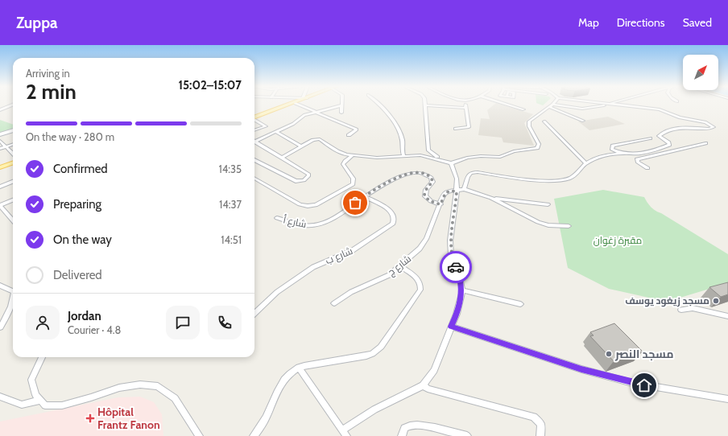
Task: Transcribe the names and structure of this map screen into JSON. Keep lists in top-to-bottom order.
{
  "streets": {
    "street": ["شارع أ", "شارع ب", "شارع ج"]
  },
  "crossings": [
    ["شارع أ", "شارع ب"],
    ["شارع أ", "شارع ج"]
  ],
  "parks": ["مقبرة زغوان"],
  "places": {
    "other": ["مسجد زيغود يوسف", "مسجد النصر"],
    "health": ["Hôpital Frantz Fanon"]
  },
  "north": "top right",
  "page": {
    "header": "Zuppa",
    "nav": ["Map", "Directions", "Saved"],
    "heading": ["2 min", "Arriving in", "15:02–15:07"],
    "panel": ["Jordan", "Courier · 4.8"],
    "bar": "On the way · 280 m",
    "list": [
      ["Confirmed", "14:35"],
      ["Preparing", "14:37"],
      ["On the way", "14:51"],
      "Delivered"
    ]
  }
}
